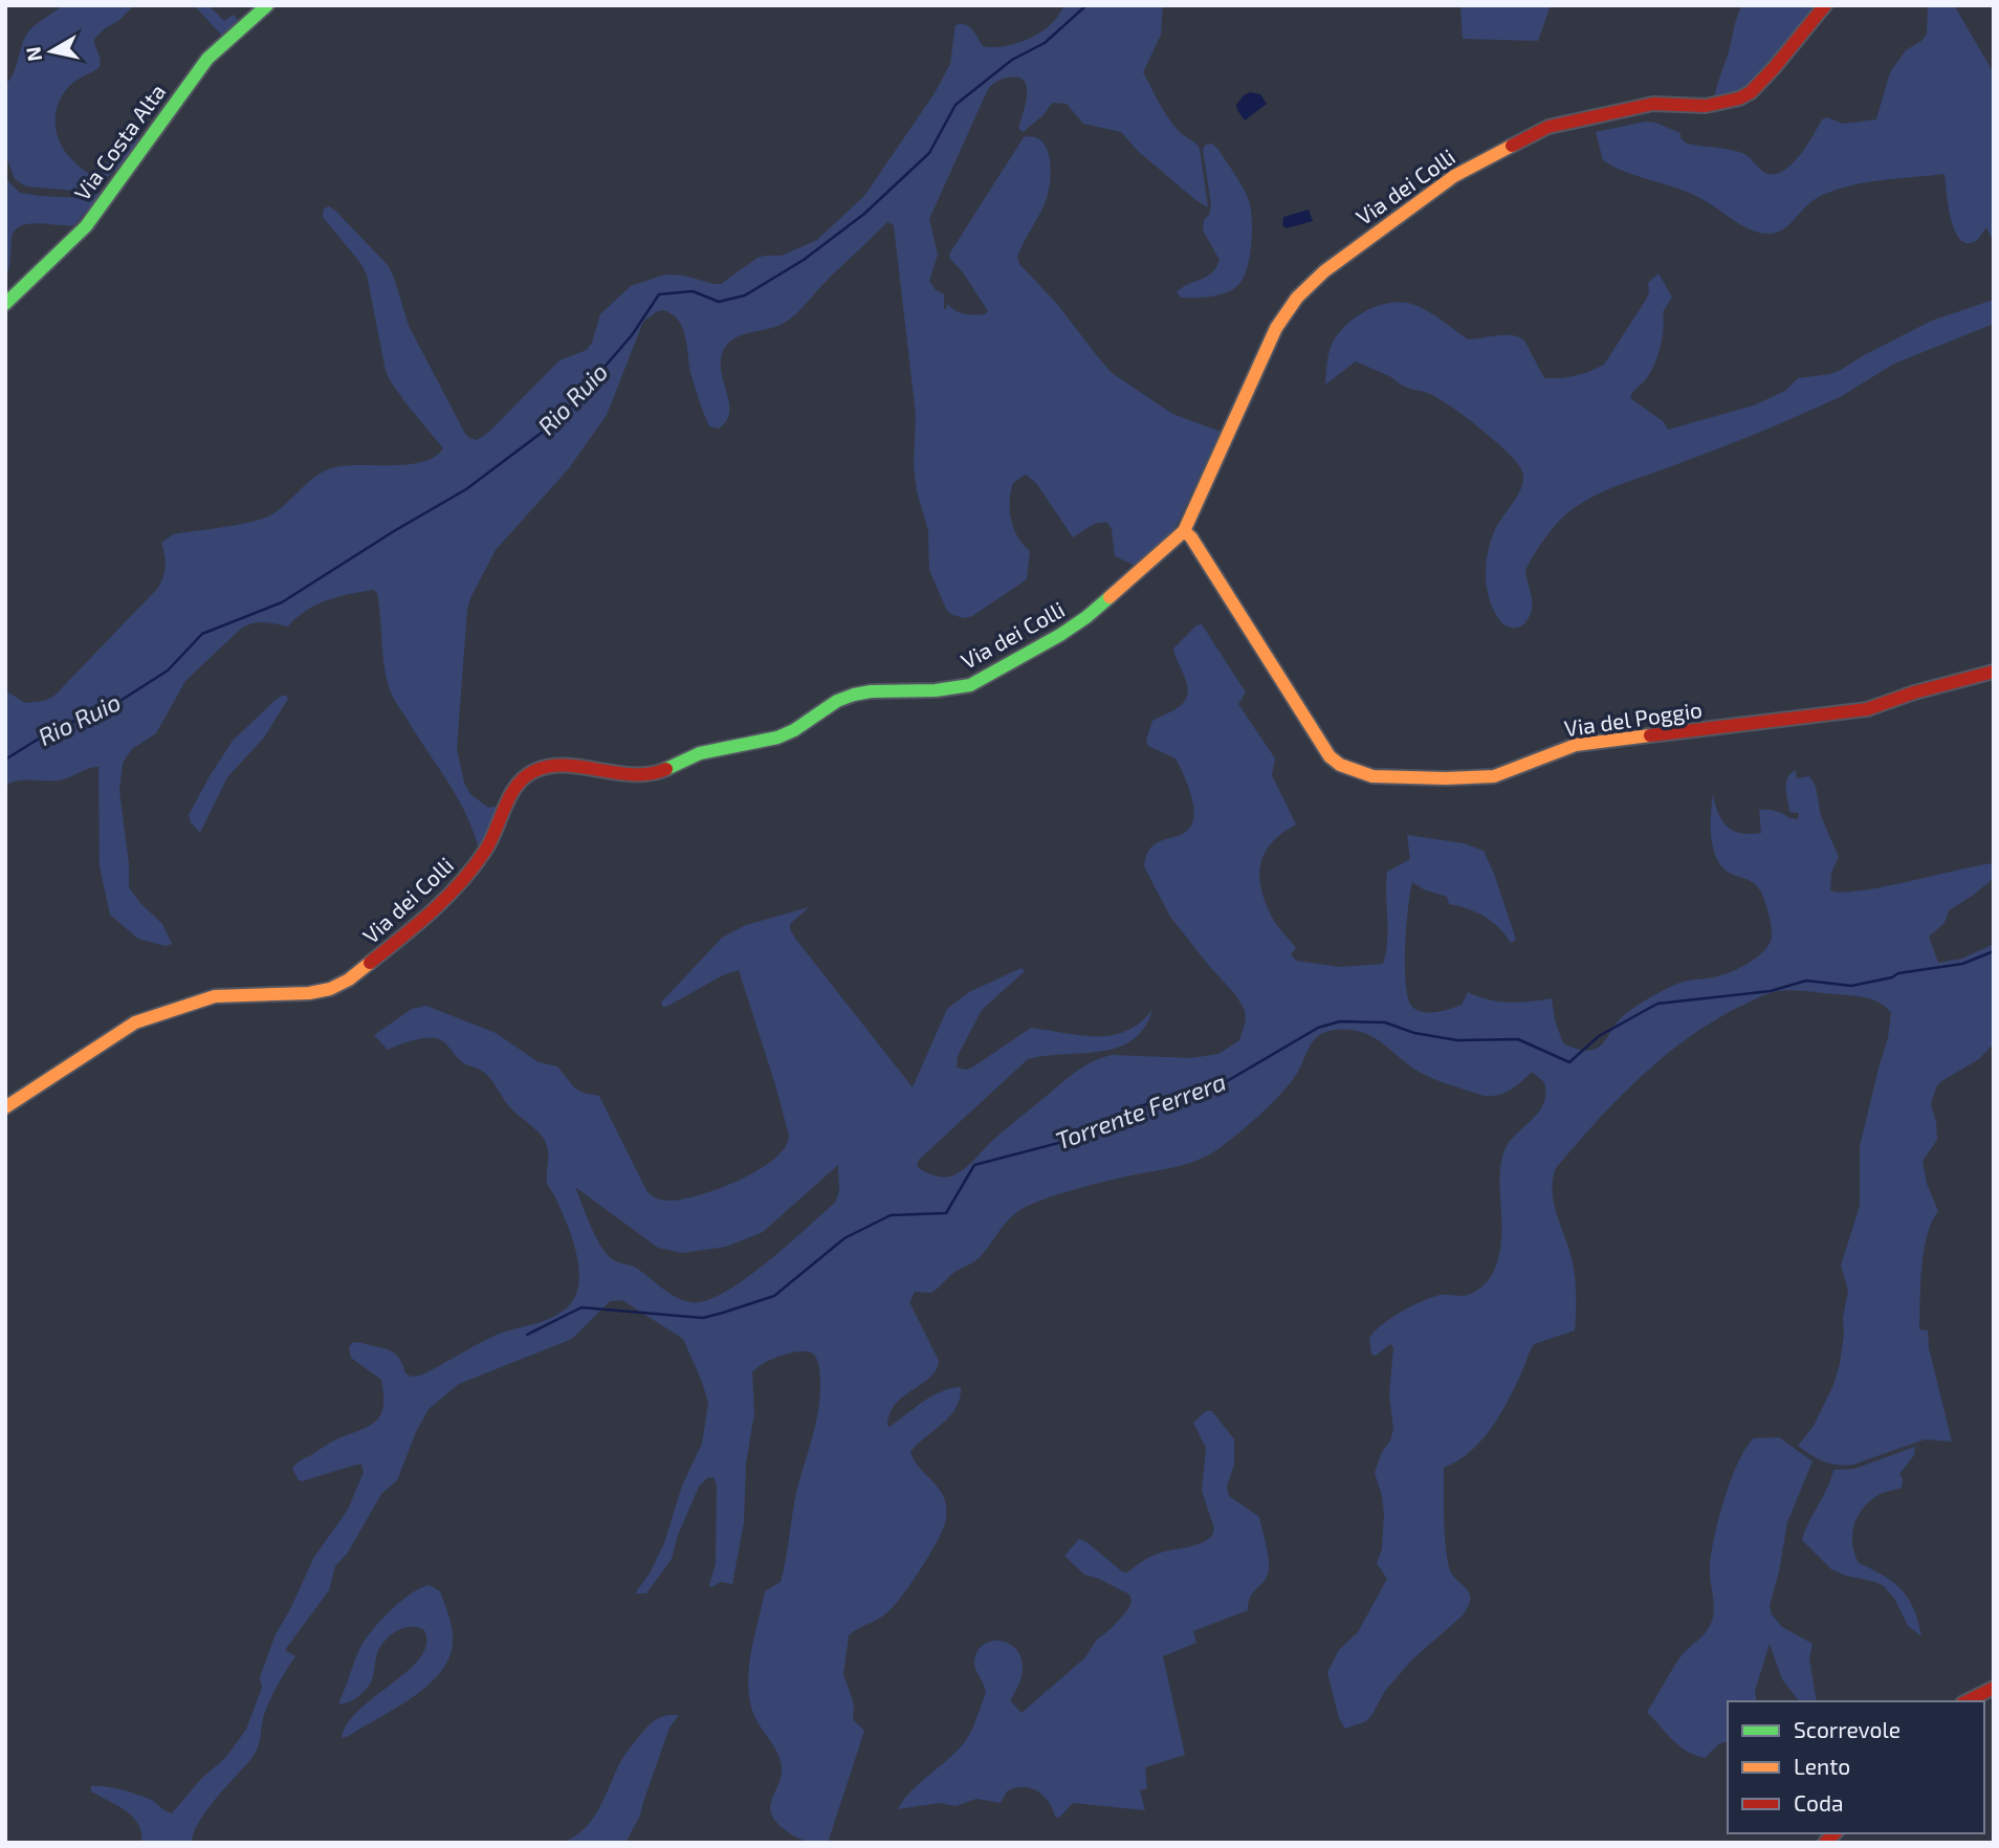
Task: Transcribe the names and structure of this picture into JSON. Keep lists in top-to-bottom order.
{
  "streets": {
    "street": ["Via Costa Alta", "Via dei Colli", "Via del Poggio"]
  },
  "crossings": [
    ["Via dei Colli", "Via del Poggio"]
  ],
  "water": ["Rio Ruio", "Torrente Ferrera"],
  "legend": ["Scorrevole", "Lento", "Coda"],
  "north": "left"
}
